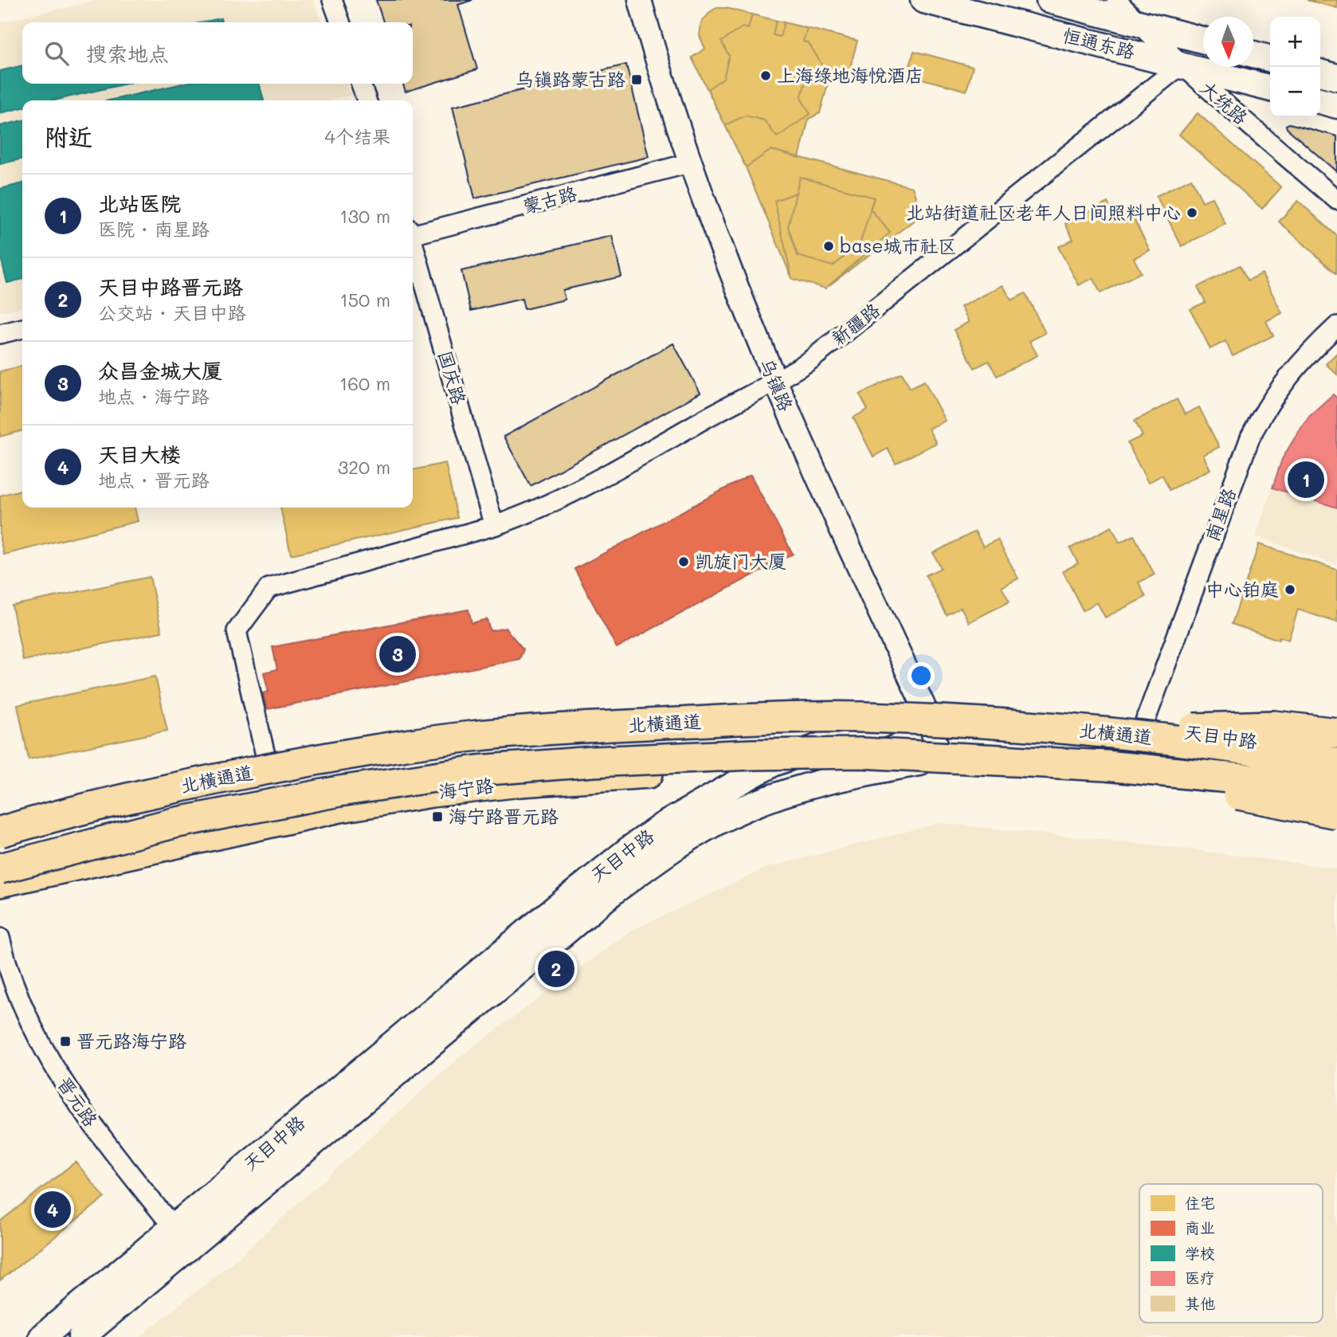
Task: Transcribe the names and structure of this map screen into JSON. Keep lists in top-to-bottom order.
{
  "streets": {
    "highway": ["北横通道"],
    "main road": ["恒通东路", "天目中路", "海宁路"],
    "street": [
      "大统路",
      "蒙古路",
      "新疆路",
      "国庆路",
      "乌镇路",
      "南星路",
      "晋元路"
    ]
  },
  "crossings": [
    ["恒通东路", "大统路"],
    ["恒通东路", "新疆路"],
    ["大统路", "新疆路"],
    ["蒙古路", "乌镇路"],
    ["新疆路", "国庆路"],
    ["新疆路", "乌镇路"],
    ["乌镇路", "天目中路"],
    ["乌镇路", "海宁路"],
    ["南星路", "天目中路"],
    ["天目中路", "海宁路"],
    ["天目中路", "晋元路"]
  ],
  "places": {
    "other": [
      "上海绿地海悦酒店",
      "北站街道社区老年人日间照料中心",
      "base城市社区",
      "凯旋门大厦",
      "中心铂庭"
    ],
    "transit": ["乌镇路蒙古路", "海宁路晋元路", "晋元路海宁路"]
  },
  "legend": [
    "住宅",
    "商业",
    "学校",
    "医疗",
    "其他"
  ],
  "north": "bottom",
  "page": {
    "map_buttons": ["+", "−"],
    "search": "搜索地点",
    "heading": ["附近", "4个结果"],
    "list": [
      {
        "mark": "1",
        "name": "北站医院",
        "note": "医院 · 南星路",
        "value": "130 m"
      },
      {
        "mark": "2",
        "name": "天目中路晋元路",
        "note": "公交站 · 天目中路",
        "value": "150 m"
      },
      {
        "mark": "3",
        "name": "众昌金城大厦",
        "note": "地点 · 海宁路",
        "value": "160 m"
      },
      {
        "mark": "4",
        "name": "天目大楼",
        "note": "地点 · 晋元路",
        "value": "320 m"
      }
    ],
    "pins": [
      "1",
      "3",
      "2",
      "4"
    ]
  }
}
